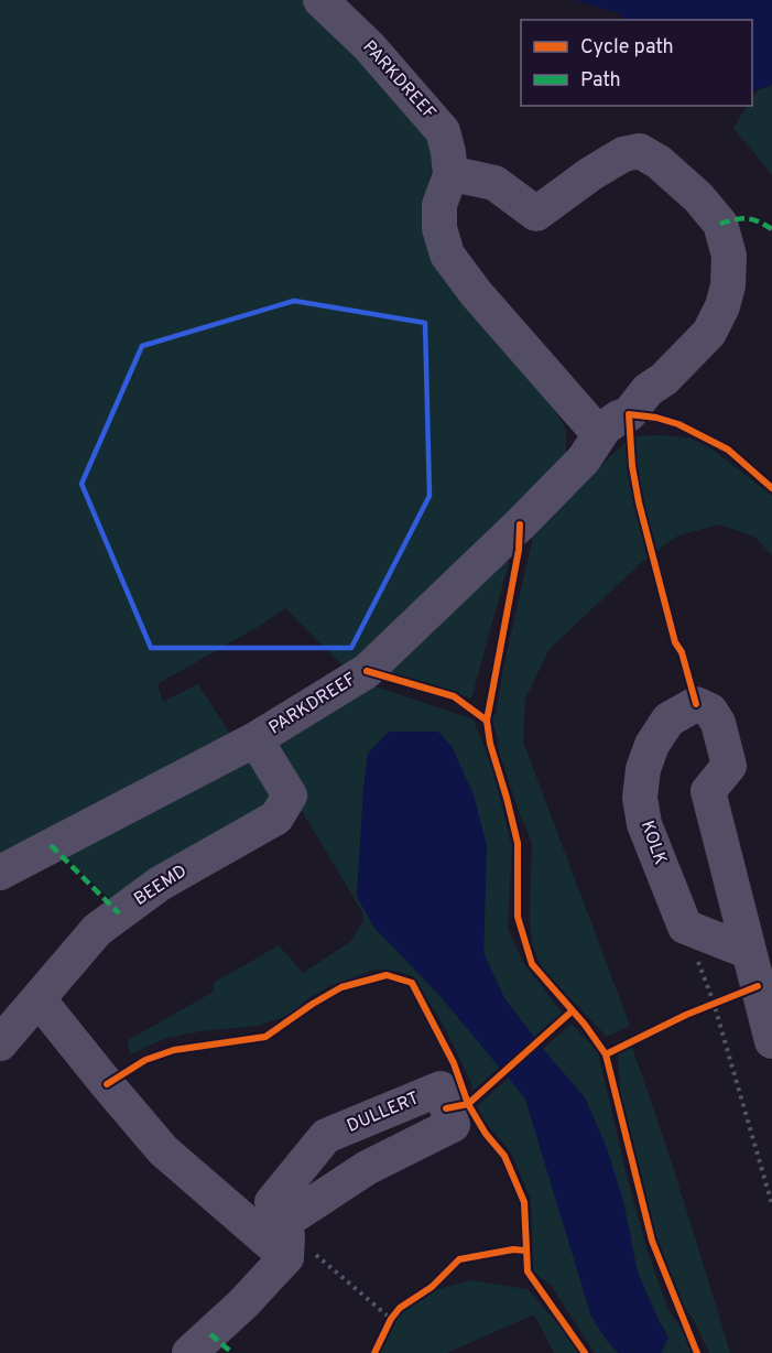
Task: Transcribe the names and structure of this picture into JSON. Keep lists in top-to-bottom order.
{
  "streets": {
    "street": [
      "PARKDREEF",
      "KOLK",
      "BEEMD",
      "DULLERT"
    ]
  },
  "crossings": [
    ["PARKDREEF", "BEEMD"]
  ],
  "legend": ["Cycle path", "Path"]
}
